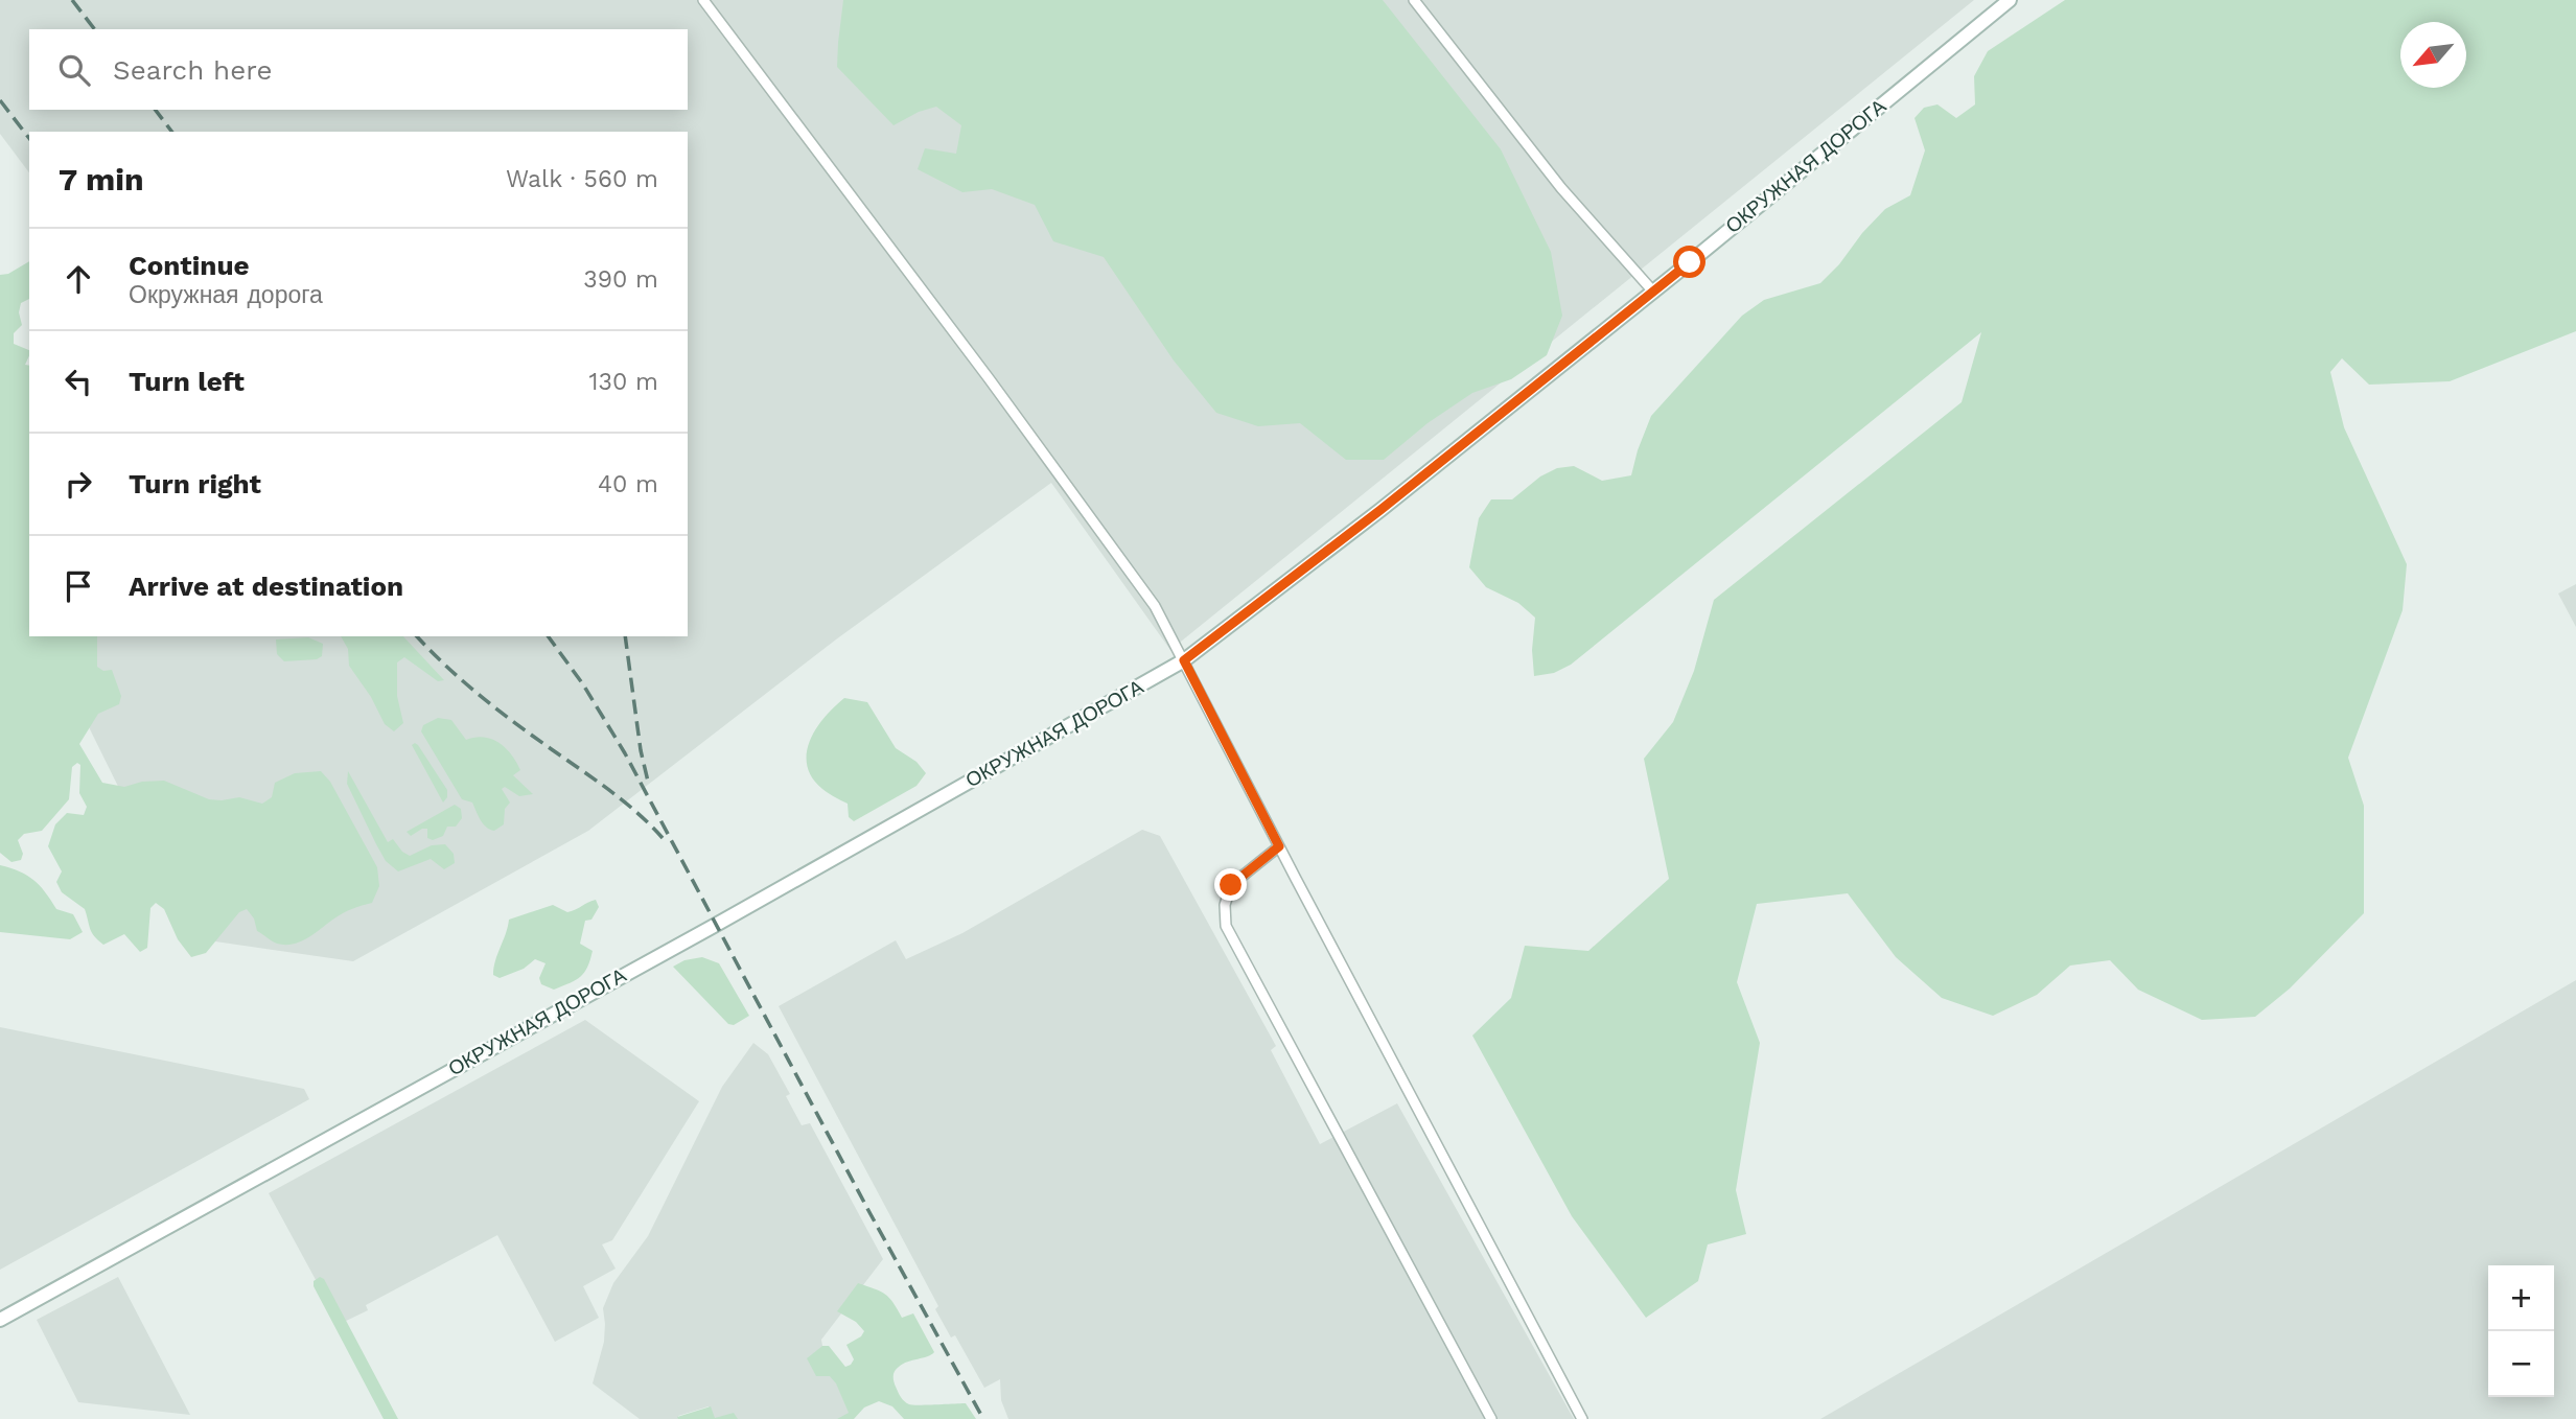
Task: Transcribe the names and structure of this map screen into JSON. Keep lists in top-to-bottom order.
{
  "streets": {
    "main road": ["ОКРУЖНАЯ ДОРОГА"]
  },
  "north": "bottom left",
  "page": {
    "search": "Search here",
    "heading": ["7 min", "Walk · 560 m"],
    "list": [
      ["Continue", "Окружная дорога", "390 m"],
      ["Turn left", "130 m"],
      ["Turn right", "40 m"],
      "Arrive at destination"
    ],
    "map_buttons": ["+", "−"]
  }
}
